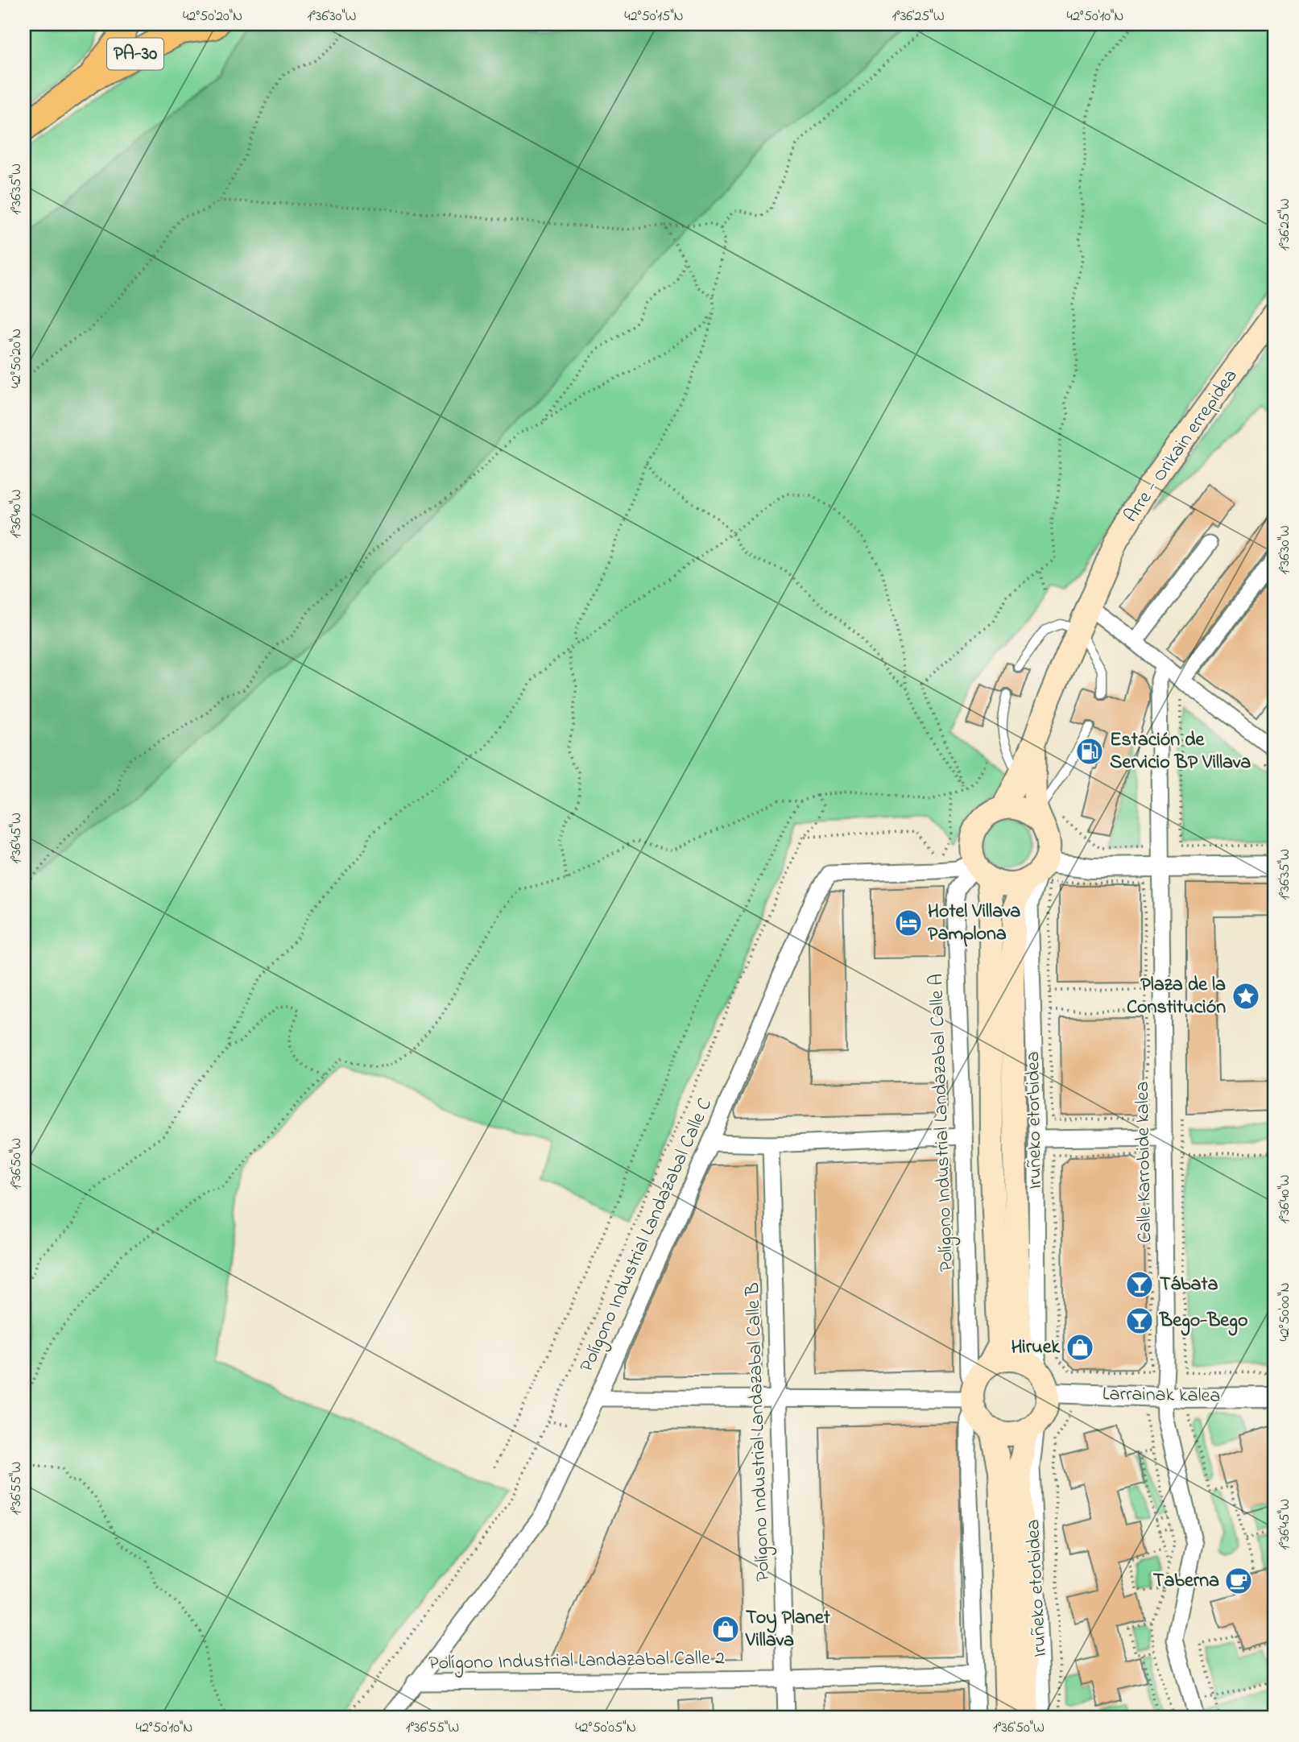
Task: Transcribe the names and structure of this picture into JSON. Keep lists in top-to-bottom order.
{
  "streets": {
    "highway": ["PA-30"],
    "main road": ["Arre - Orikain errepidea", "Iruñeko etorbidea"],
    "street": [
      "Polígono Industrial Landazabal Calle A",
      "Calle Karrobide kalea",
      "Polígono Industrial Landazabal Calle C",
      "Larrainak kalea",
      "Polígono Industrial Landazabal Calle B",
      "Polígono Industrial Landazabal Calle 2"
    ]
  },
  "crossings": [
    ["Arre - Orikain errepidea", "Iruñeko etorbidea"],
    ["Arre - Orikain errepidea", "Polígono Industrial Landazabal Calle A"],
    ["Arre - Orikain errepidea", "Polígono Industrial Landazabal Calle C"],
    ["Iruñeko etorbidea", "Polígono Industrial Landazabal Calle A"],
    ["Iruñeko etorbidea", "Polígono Industrial Landazabal Calle C"],
    ["Iruñeko etorbidea", "Larrainak kalea"],
    ["Polígono Industrial Landazabal Calle A", "Polígono Industrial Landazabal Calle C"],
    ["Polígono Industrial Landazabal Calle A", "Larrainak kalea"],
    ["Polígono Industrial Landazabal Calle A", "Polígono Industrial Landazabal Calle 2"],
    ["Calle Karrobide kalea", "Larrainak kalea"],
    ["Polígono Industrial Landazabal Calle C", "Polígono Industrial Landazabal Calle 2"],
    ["Polígono Industrial Landazabal Calle B", "Polígono Industrial Landazabal Calle 2"]
  ],
  "places": {
    "fuel station": ["Estación de Servicio BP Villava"],
    "hotel": ["Hotel Villava Pamplona"],
    "place": ["Plaza de la Constitución"],
    "bar": ["Tábata", "Bego-Bego"],
    "shop": ["Hiruek", "Toy Planet Villava"],
    "cafe": ["Taberna"]
  },
  "coordinates": [
    "42°50'20\"N",
    "1°36'30\"W",
    "42°50'15\"N",
    "1°36'25\"W",
    "42°50'10\"N",
    "1°36'35\"W",
    "1°36'40\"W",
    "1°36'45\"W",
    "1°36'50\"W",
    "42°50'00\"N",
    "1°36'55\"W",
    "42°50'05\"N"
  ]
}
